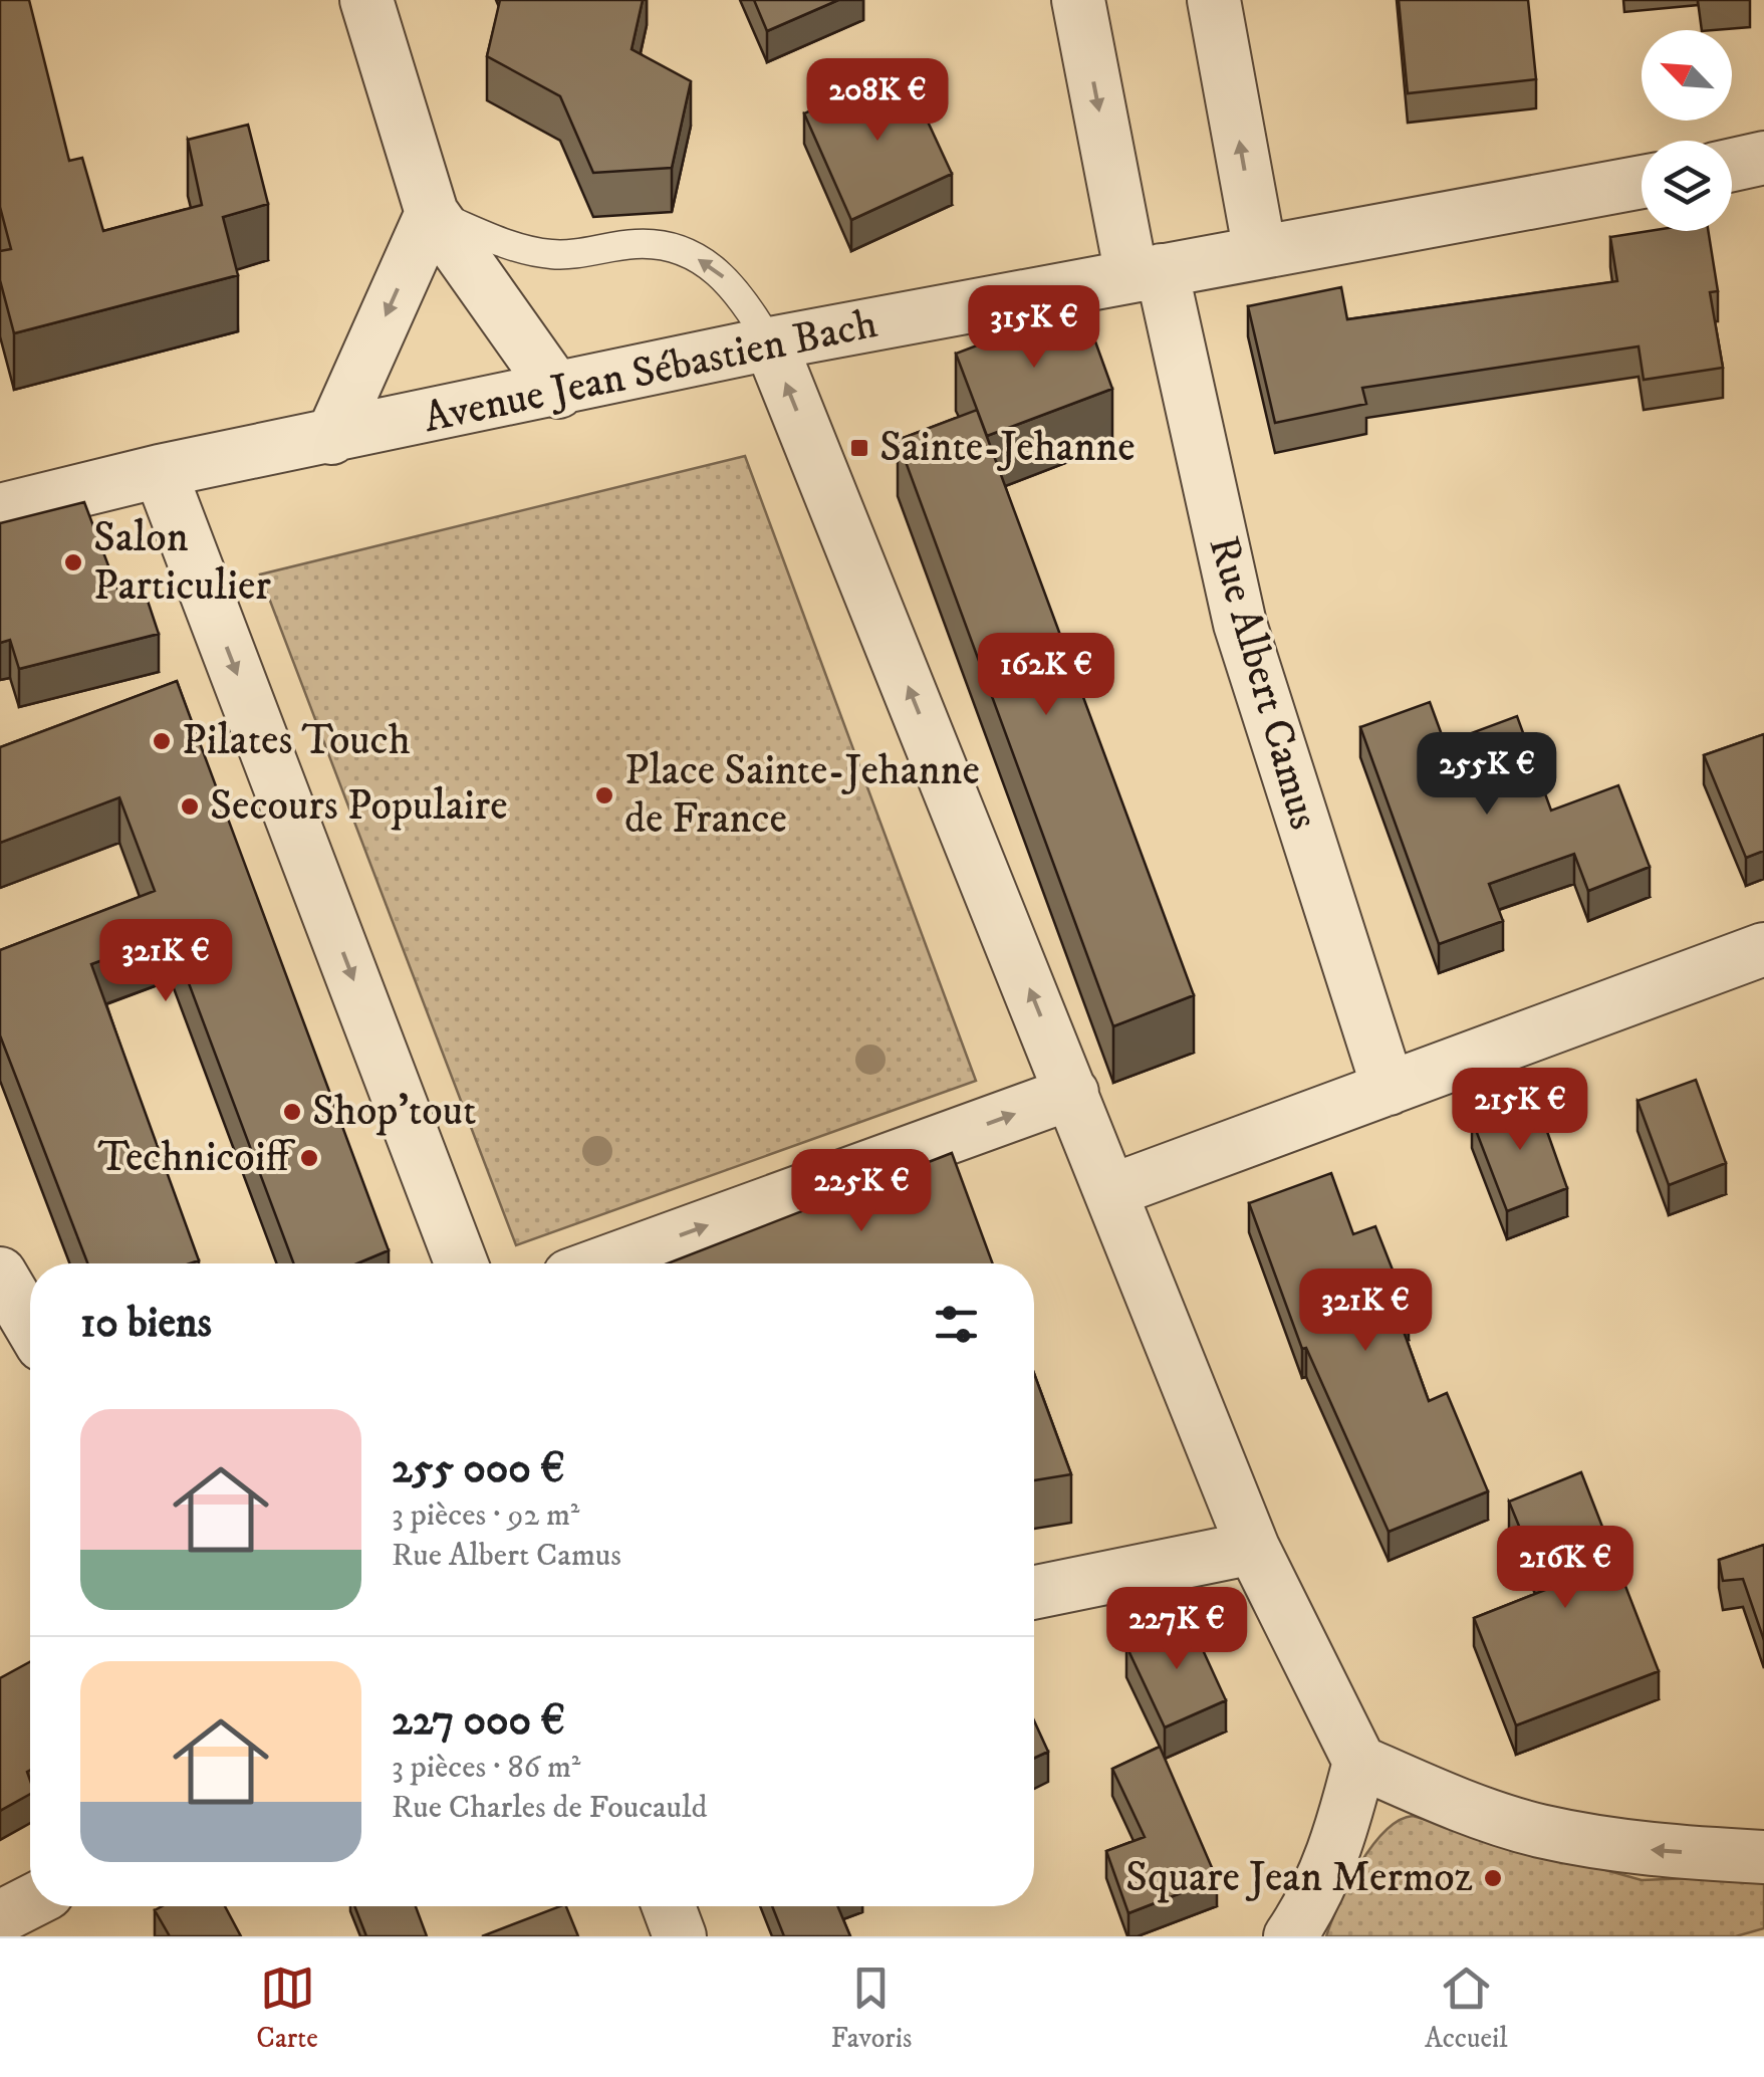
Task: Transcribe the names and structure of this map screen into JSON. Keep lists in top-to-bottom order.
{
  "streets": {
    "street": ["Avenue Jean Sébastien Bach", "Rue Albert Camus"]
  },
  "crossings": [
    ["Avenue Jean Sébastien Bach", "Rue Albert Camus"]
  ],
  "places": {
    "transit": ["Sainte-Jehanne"],
    "other": [
      "Salon Particulier",
      "Pilates Touch",
      "Place Sainte-Jehanne de France",
      "Secours Populaire",
      "Shop'tout",
      "Technicoiff",
      "Square Jean Mermoz"
    ]
  },
  "north": "top left",
  "page": {
    "price": [
      "208K €",
      "315K €",
      "162K €",
      "255K €",
      "321K €",
      "215K €",
      "225K €",
      "321K €",
      "216K €",
      "227K €"
    ],
    "heading": "10 biens",
    "list": [
      {
        "name": "255 000 €",
        "note": "3 pièces · 92 m² · Rue Albert Camus"
      },
      {
        "name": "227 000 €",
        "note": "3 pièces · 86 m² · Rue Charles de Foucauld"
      }
    ],
    "tabs": ["Carte", "Favoris", "Accueil"]
  }
}
